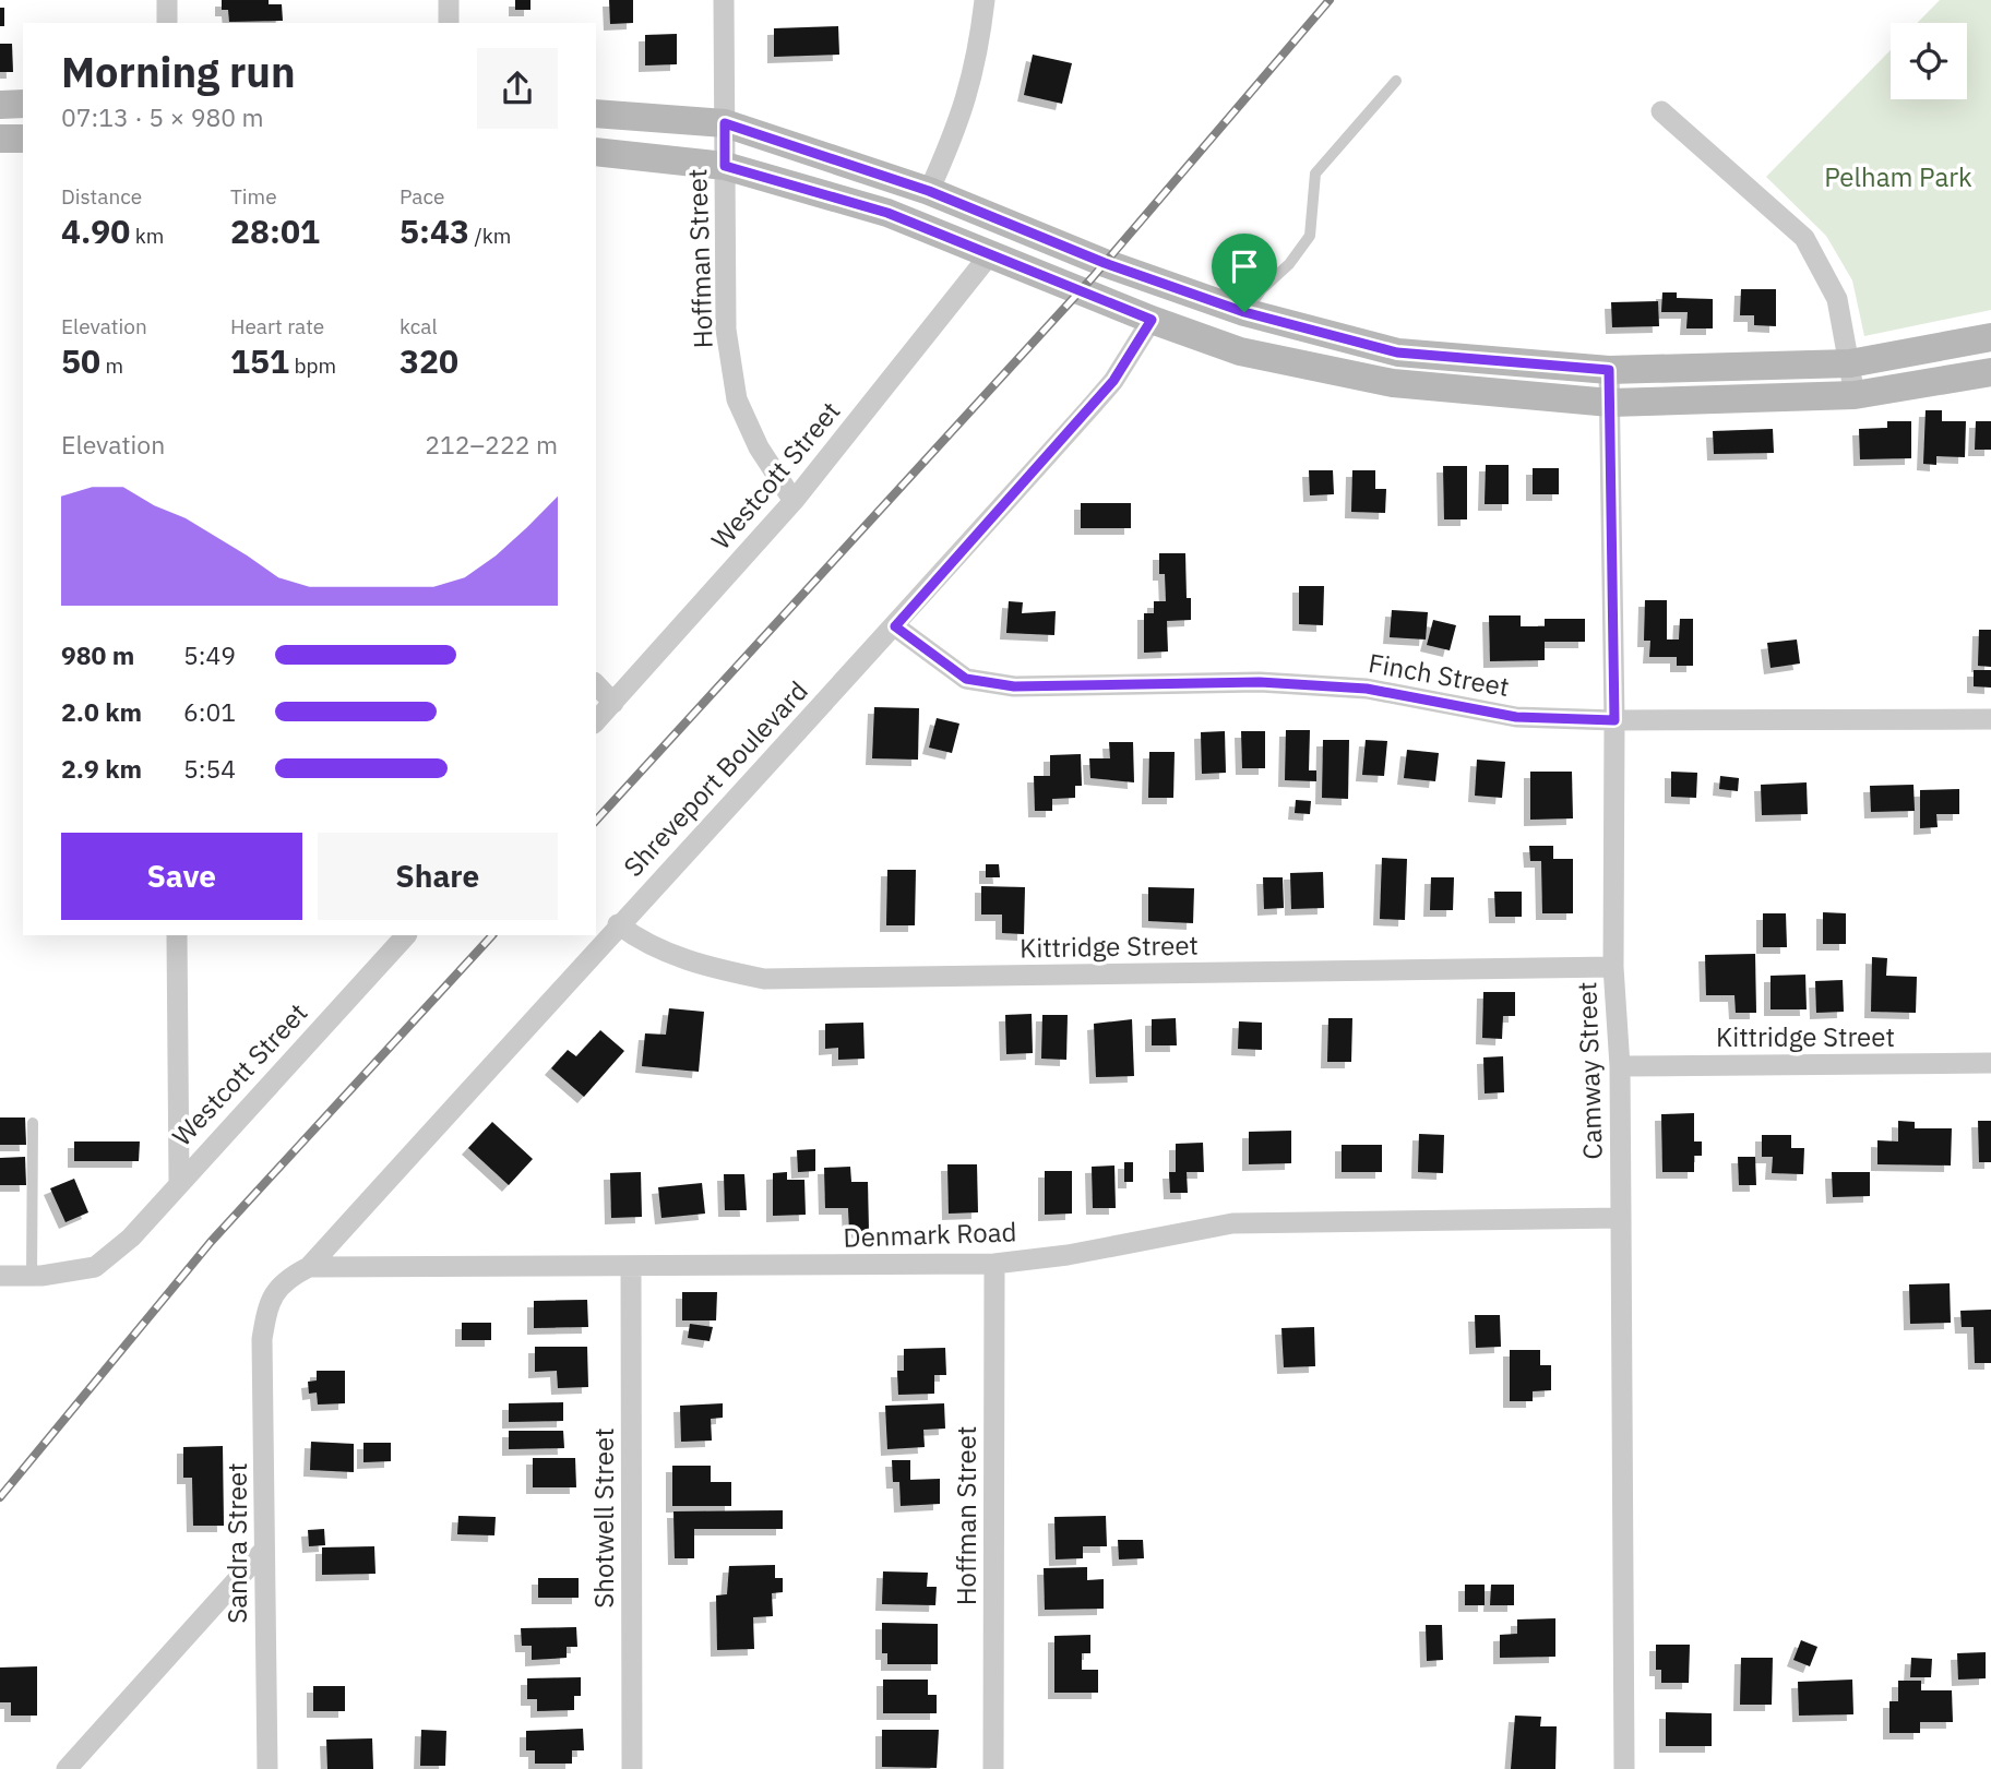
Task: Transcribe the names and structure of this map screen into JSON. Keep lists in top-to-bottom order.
{
  "streets": {
    "street": [
      "Hoffman Street",
      "Westcott Street",
      "Finch Street",
      "Shreveport Boulevard",
      "Kittridge Street",
      "Camway Street",
      "Denmark Road",
      "Shotwell Street",
      "Sandra Street"
    ]
  },
  "crossings": [
    ["Hoffman Street", "Westcott Street"],
    ["Hoffman Street", "Denmark Road"],
    ["Finch Street", "Shreveport Boulevard"],
    ["Finch Street", "Camway Street"],
    ["Shreveport Boulevard", "Kittridge Street"],
    ["Shreveport Boulevard", "Denmark Road"],
    ["Shreveport Boulevard", "Sandra Street"],
    ["Kittridge Street", "Camway Street"],
    ["Camway Street", "Denmark Road"],
    ["Denmark Road", "Shotwell Street"],
    ["Denmark Road", "Sandra Street"]
  ],
  "parks": ["Pelham Park"],
  "page": {
    "heading": ["Morning run", "07:13 · 5 × 980 m"],
    "stats": [
      ["Distance", "4.90 km"],
      ["Time", "28:01"],
      ["Pace", "5:43 /km"],
      ["Elevation", "50 m"],
      ["Heart rate", "151 bpm"],
      ["kcal", "320"]
    ],
    "chart": ["Elevation", "212–222 m"],
    "list": [
      {
        "name": "980 m",
        "note": "5:49"
      },
      {
        "name": "2.0 km",
        "note": "6:01"
      },
      {
        "name": "2.9 km",
        "note": "5:54"
      }
    ],
    "buttons": ["Save", "Share"]
  }
}
